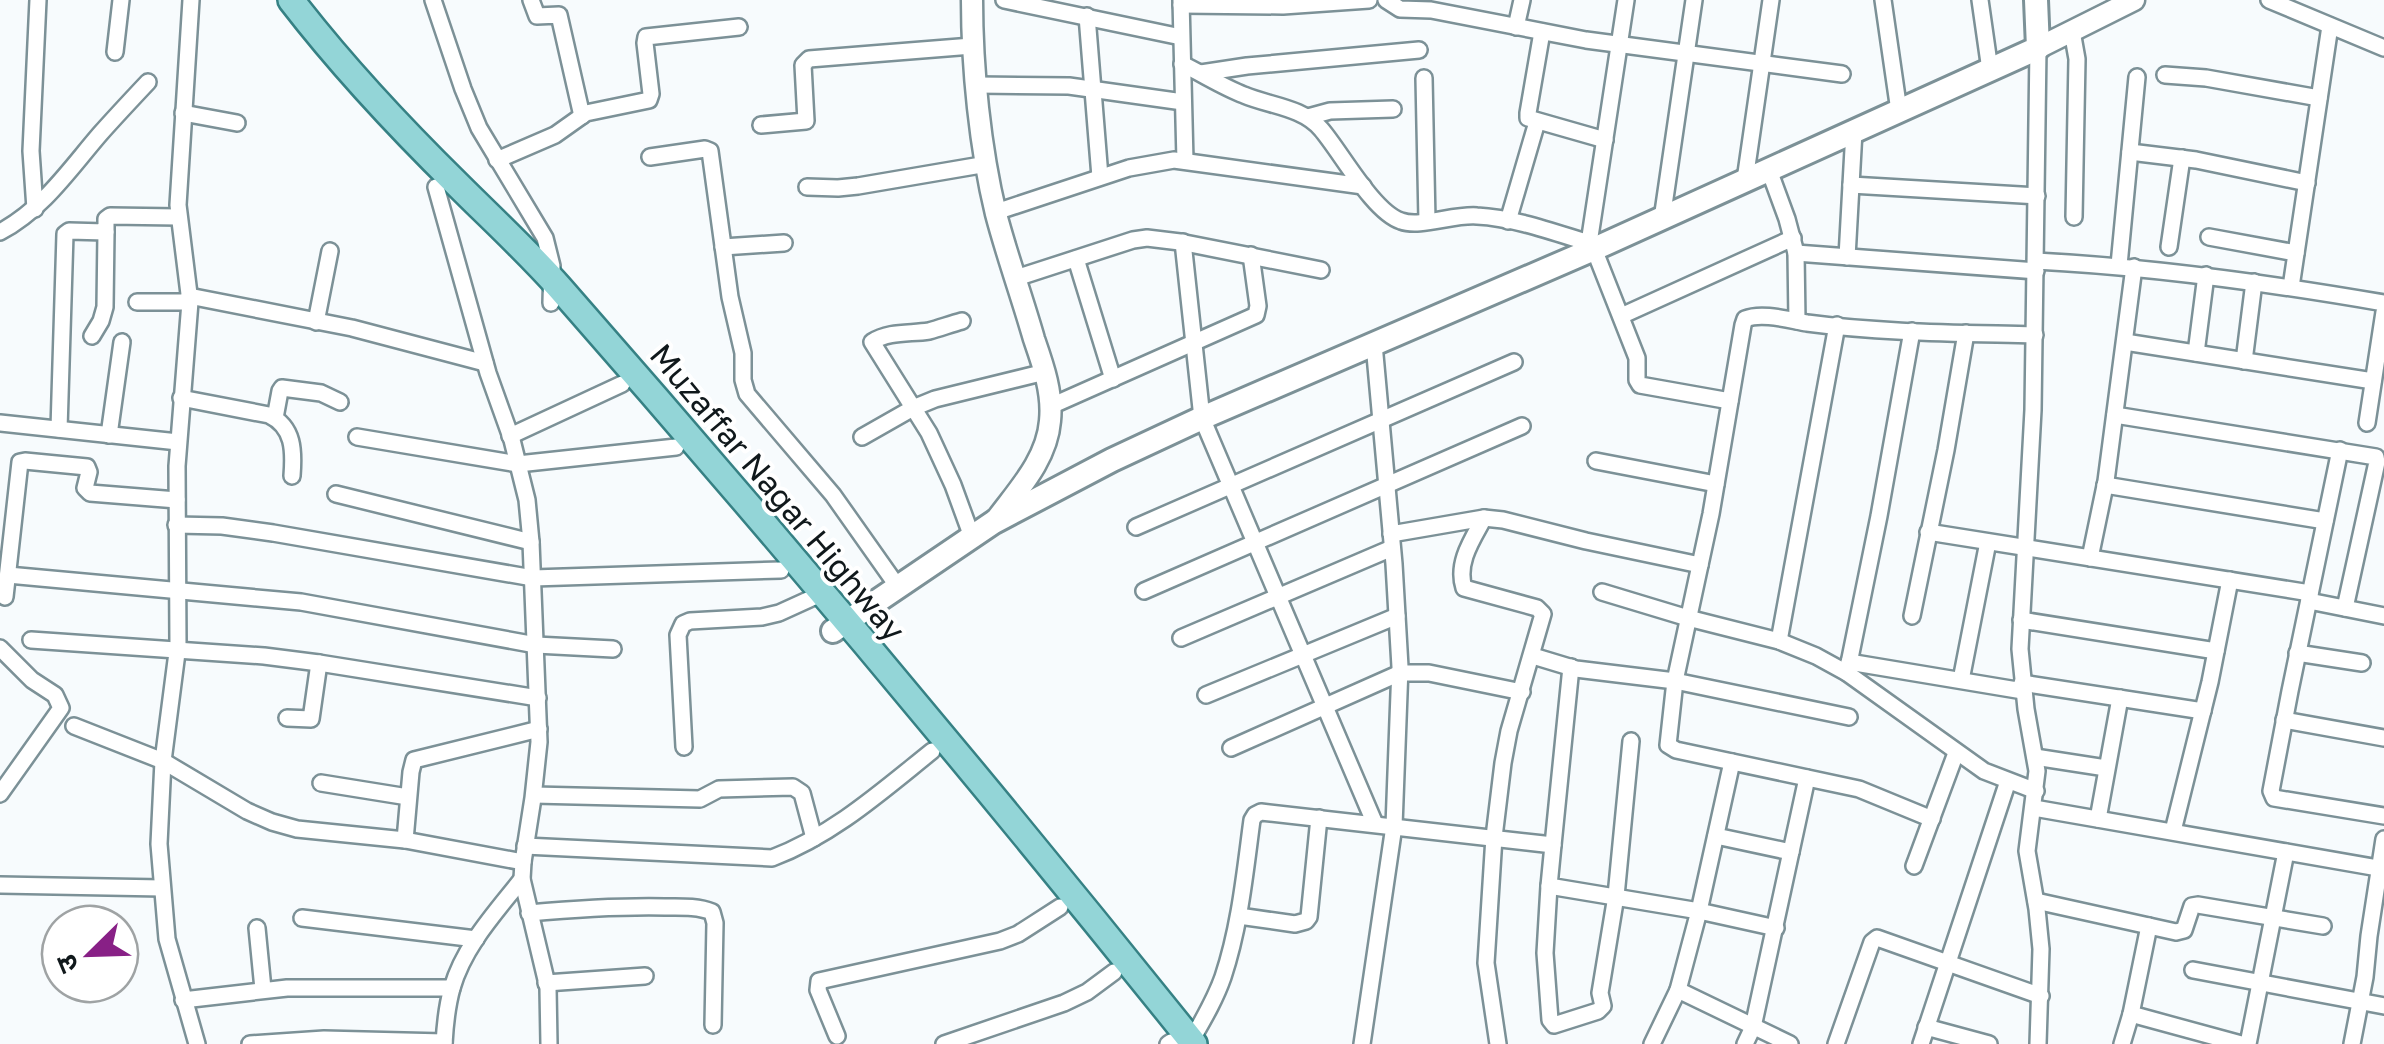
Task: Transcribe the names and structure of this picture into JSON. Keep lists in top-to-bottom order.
{
  "streets": {
    "main road": ["Muzaffar Nagar Highway"]
  },
  "north": "bottom left"
}
